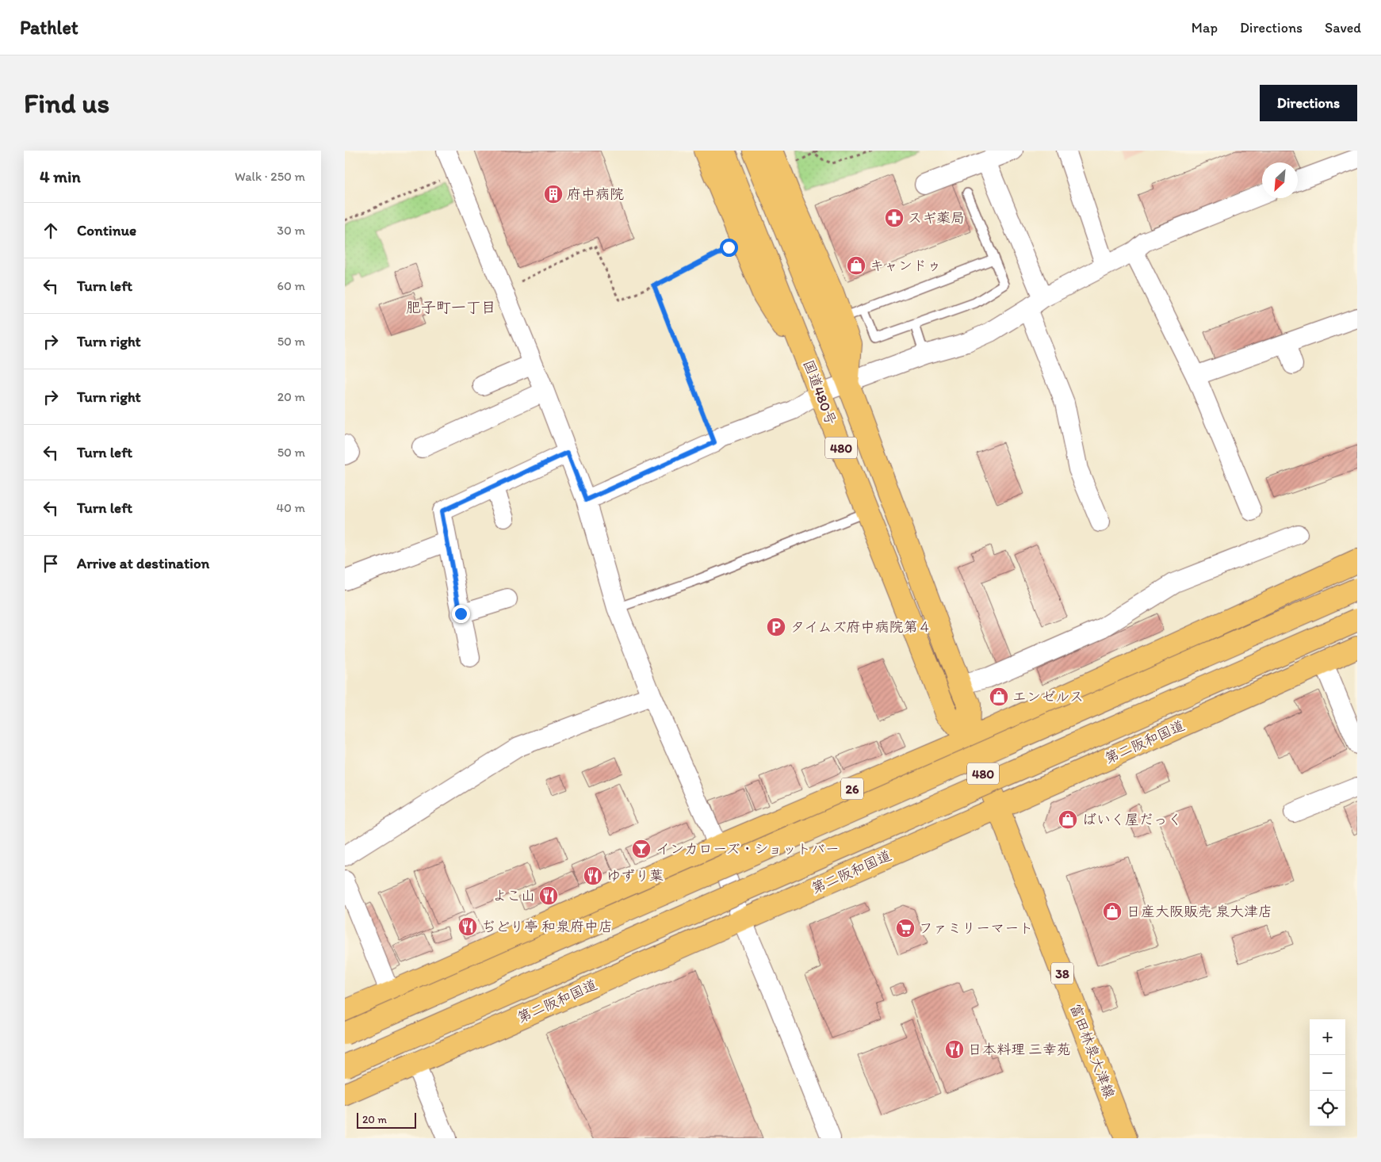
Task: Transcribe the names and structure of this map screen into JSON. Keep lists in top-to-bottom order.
{
  "streets": {
    "main road": [
      "国道480号",
      "480",
      "第二阪和国道",
      "26",
      "38",
      "富田林泉大津線"
    ]
  },
  "crossings": [
    ["国道480号", "480"],
    ["国道480号", "第二阪和国道"],
    ["国道480号", "26"],
    ["国道480号", "富田林泉大津線"],
    ["第二阪和国道", "富田林泉大津線"]
  ],
  "districts": ["肥子町一丁目"],
  "places": {
    "building": ["府中病院"],
    "pharmacy": ["スギ薬局"],
    "shop": [
      "キャンドゥ",
      "エンゼルス",
      "ばいく屋だっく",
      "日産大阪販売 泉大津店"
    ],
    "parking": ["タイムズ府中病院第４"],
    "bar": ["インカローズ・ショットバー"],
    "restaurant": [
      "ゆずり葉",
      "よこ山",
      "ぢどり亭 和泉府中店",
      "日本料理 三幸苑"
    ],
    "supermarket": ["ファミリーマート"]
  },
  "scale_bar": "20 m",
  "north": "bottom left",
  "page": {
    "header": "Pathlet",
    "nav": ["Map", "Directions", "Saved"],
    "buttons": "Directions",
    "title": "Find us",
    "heading": ["4 min", "Walk · 250 m"],
    "list": [
      ["Continue", "30 m"],
      ["Turn left", "60 m"],
      ["Turn right", "50 m"],
      ["Turn right", "20 m"],
      ["Turn left", "50 m"],
      ["Turn left", "40 m"],
      "Arrive at destination"
    ],
    "map_buttons": ["+", "−"],
    "scale": "20 m"
  }
}
